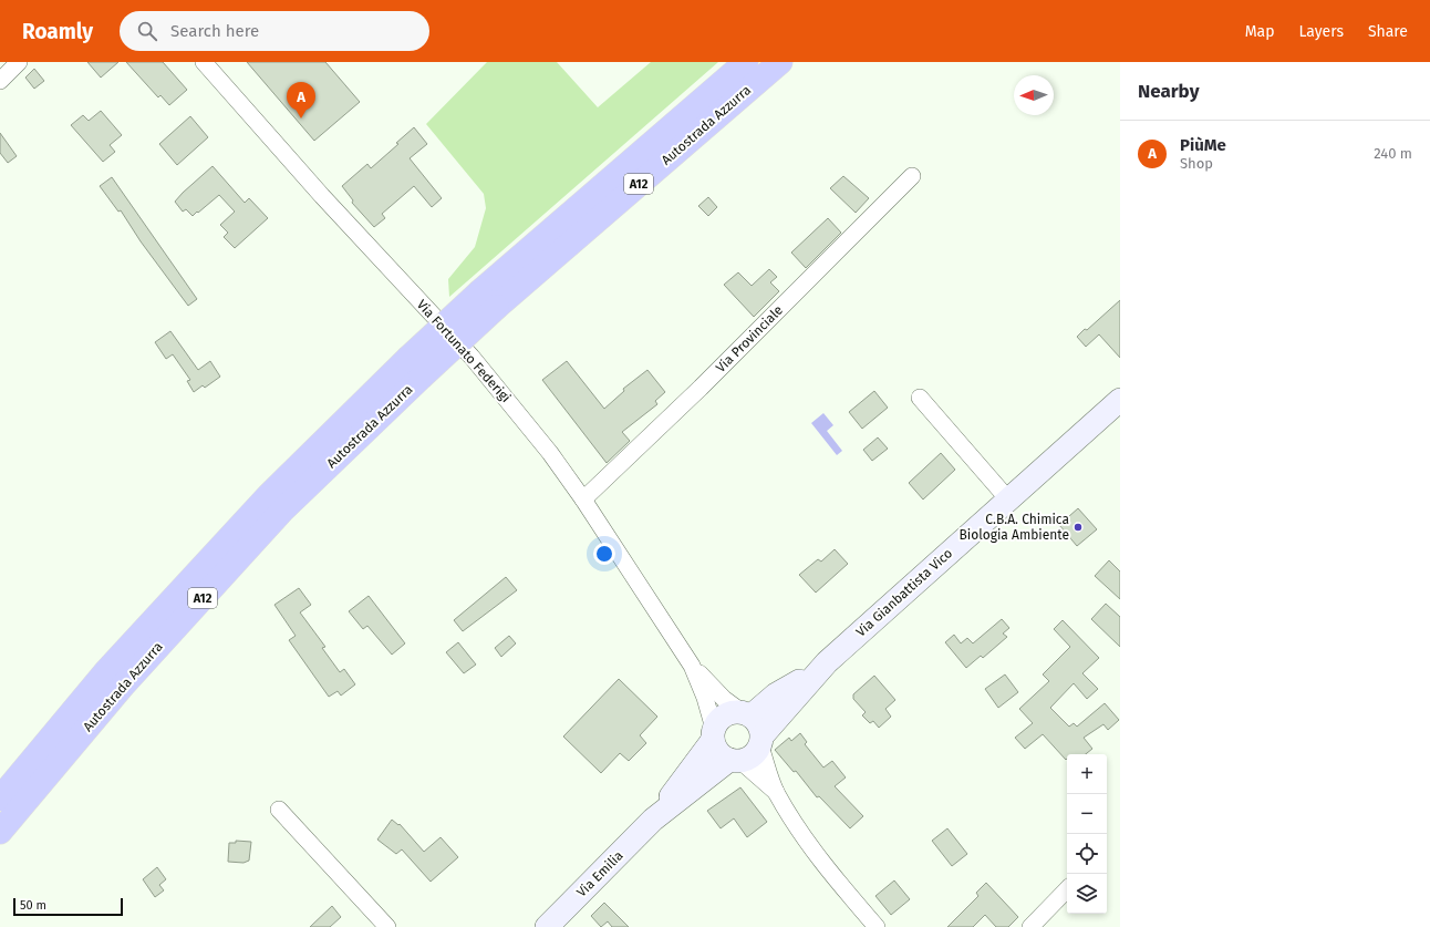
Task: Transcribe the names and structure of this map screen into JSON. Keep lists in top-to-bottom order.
{
  "streets": {
    "highway": ["Autostrada Azzurra", "A12"],
    "main road": ["Via Gianbattista Vico", "Via Emilia"],
    "street": ["Via Provinciale", "Via Fortunato Federigi"]
  },
  "crossings": [
    ["Via Provinciale", "Via Fortunato Federigi"],
    ["Via Fortunato Federigi", "Via Gianbattista Vico"],
    ["Via Fortunato Federigi", "Via Emilia"],
    ["Via Gianbattista Vico", "Via Emilia"]
  ],
  "places": ["C.B.A. Chimica Biologia Ambiente"],
  "scale_bar": "50 m",
  "north": "left",
  "page": {
    "header": "Roamly",
    "search": "Search here",
    "nav": ["Map", "Layers", "Share"],
    "heading": "Nearby",
    "pins": "A",
    "list": [
      {
        "mark": "A",
        "name": "PiùMe",
        "note": "Shop",
        "value": "240 m"
      }
    ],
    "map_buttons": ["+", "−"],
    "scale": "50 m"
  }
}
